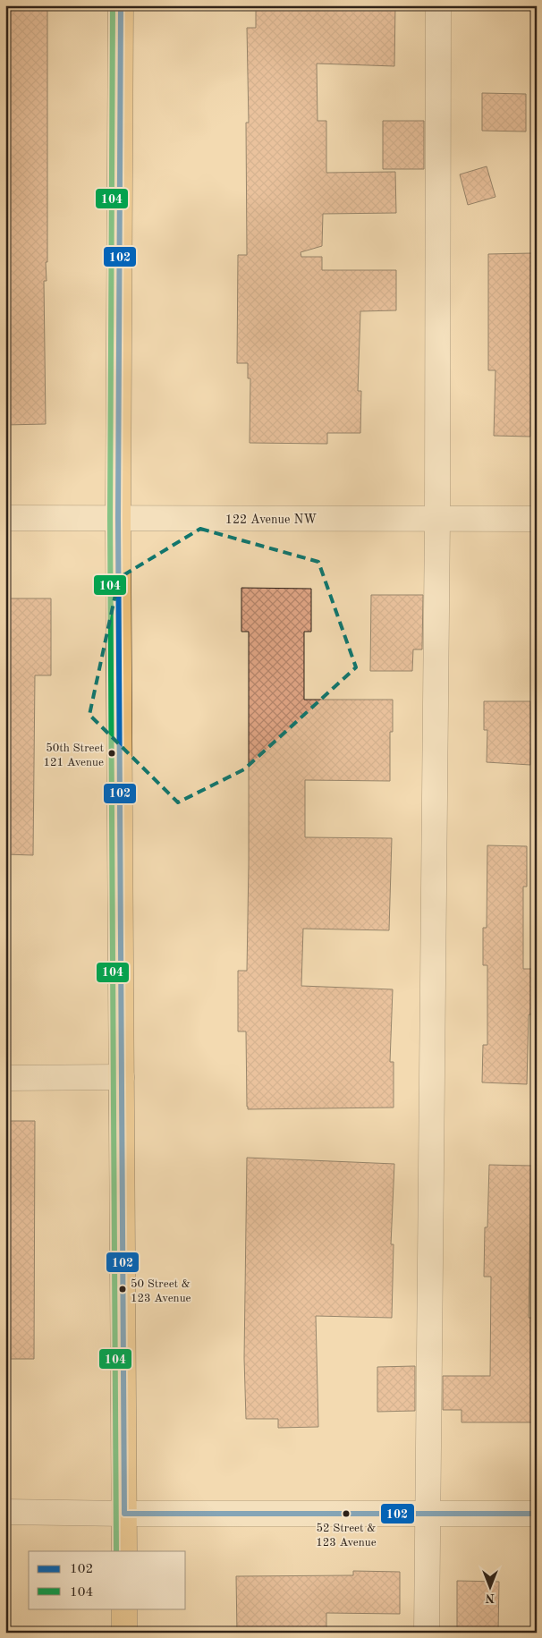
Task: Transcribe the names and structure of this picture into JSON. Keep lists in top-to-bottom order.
{
  "streets": {
    "street": ["122 Avenue NW"]
  },
  "places": ["50th Street 121 Avenue", "50 Street & 123 Avenue", "52 Street & 123 Avenue"],
  "lines": ["transit line 102", "transit line 104"],
  "legend": ["102", "104"],
  "north": "bottom"
}
